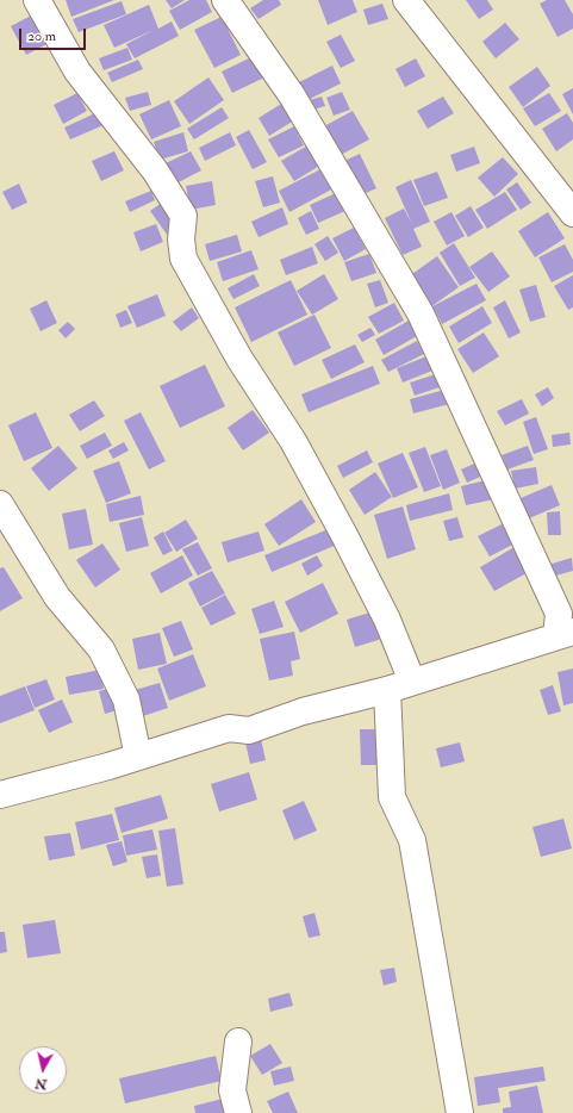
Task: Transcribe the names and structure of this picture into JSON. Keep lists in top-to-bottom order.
{
  "scale_bar": "20 m",
  "north": "bottom"
}
